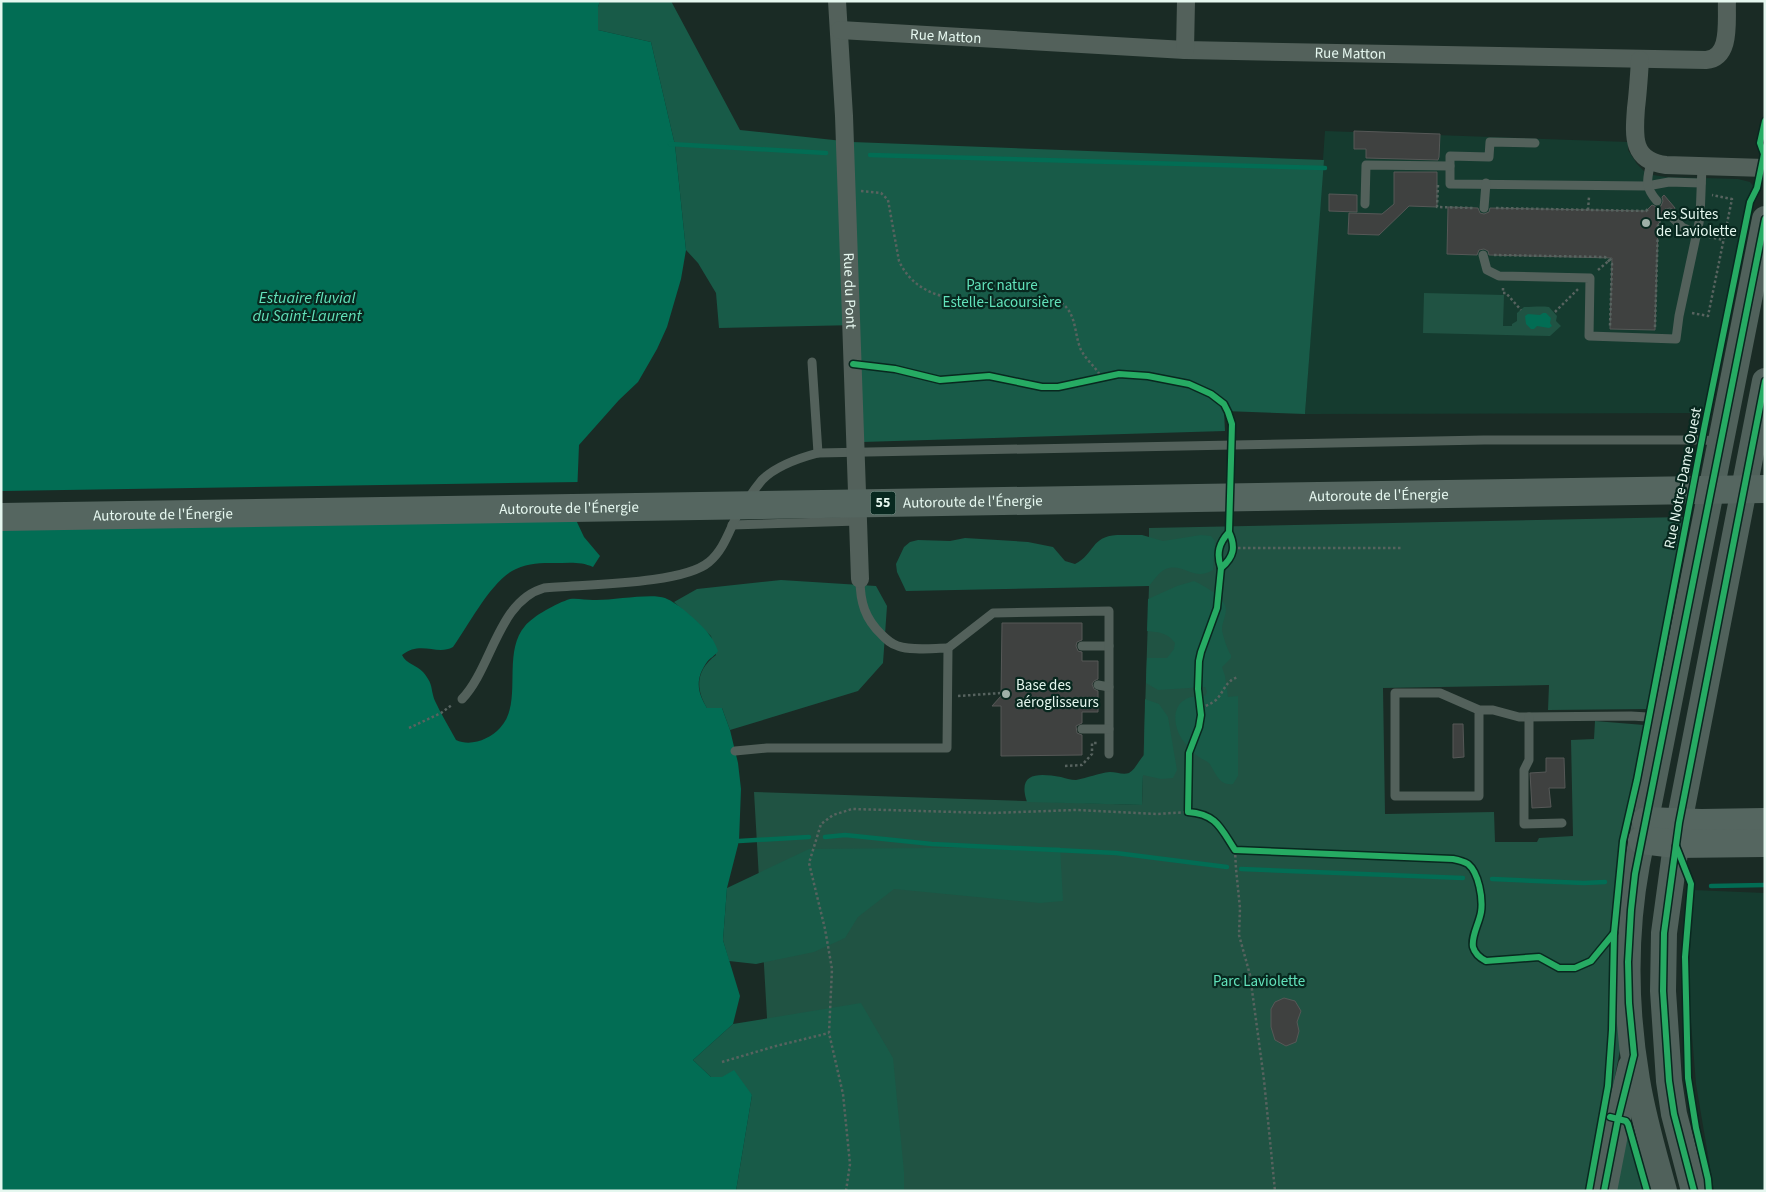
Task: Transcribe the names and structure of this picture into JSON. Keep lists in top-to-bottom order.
{
  "streets": {
    "highway": ["Autoroute de l'Énergie", "55"],
    "main road": ["Rue Notre-Dame Ouest"],
    "street": ["Rue Matton", "Rue du Pont"]
  },
  "crossings": [
    ["Rue Matton", "Rue du Pont"]
  ],
  "water": ["Estuaire fluvial du Saint-Laurent"],
  "parks": ["Parc nature Estelle-Lacoursière", "Parc Laviolette"],
  "places": ["Les Suites de Laviolette", "Base des aéroglisseurs"]
}
